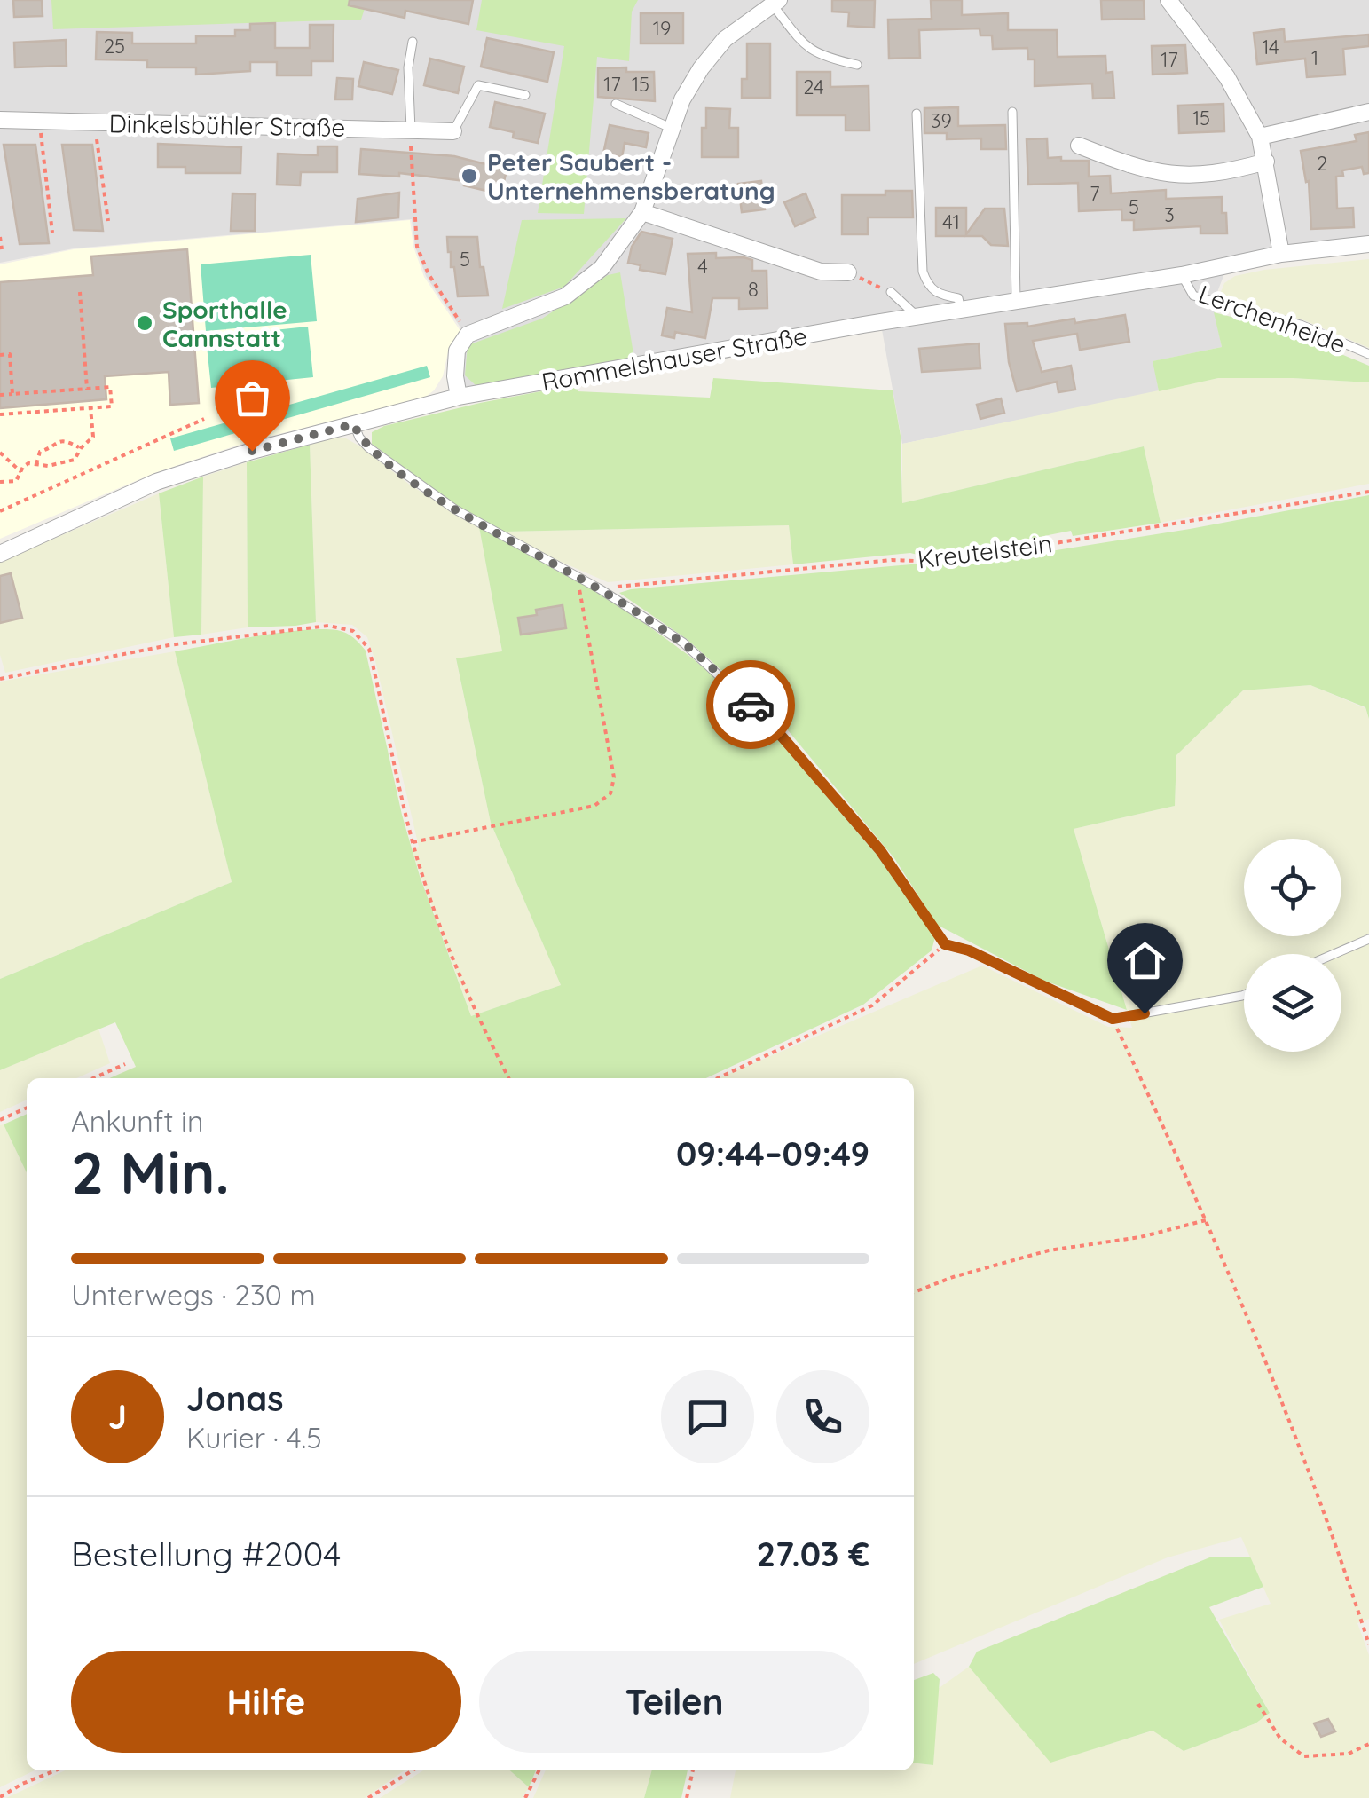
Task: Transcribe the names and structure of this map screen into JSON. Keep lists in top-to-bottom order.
{
  "streets": {
    "street": ["Dinkelsbühler Straße", "Rommelshauser Straße"],
    "lane": ["Lerchenheide"],
    "path": ["Kreutelstein"]
  },
  "crossings": [
    ["Lerchenheide", "Rommelshauser Straße"]
  ],
  "places": ["Peter Saubert - Unternehmensberatung", "Sporthalle Cannstatt"],
  "house_numbers": [
    "19",
    "25",
    "14",
    "1",
    "17",
    "17",
    "15",
    "24",
    "15",
    "39",
    "2",
    "7",
    "5",
    "3",
    "41",
    "5",
    "4",
    "8"
  ],
  "page": {
    "heading": ["2 Min.", "Ankunft in", "09:44–09:49"],
    "panel": [
      "Jonas",
      "Kurier · 4.5",
      "Bestellung #2004",
      "27.03 €"
    ],
    "bar": "Unterwegs · 230 m",
    "round": "J",
    "buttons": ["Hilfe", "Teilen"]
  }
}
